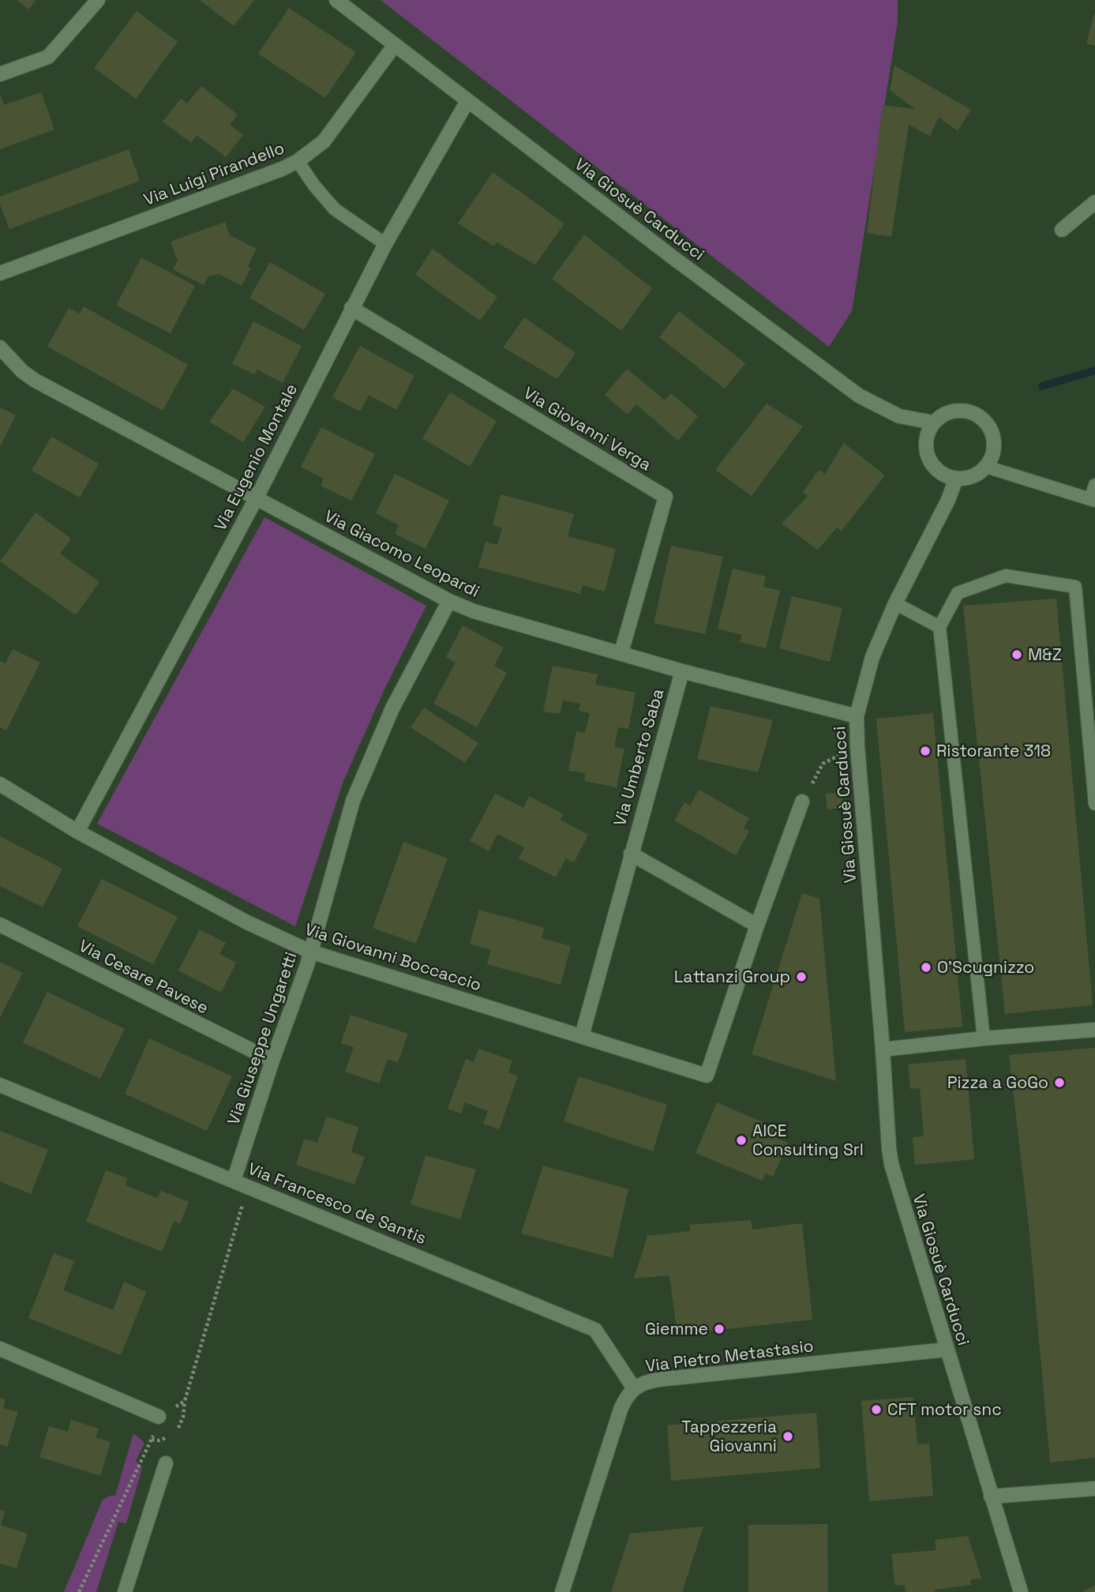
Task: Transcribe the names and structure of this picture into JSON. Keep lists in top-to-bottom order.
{
  "streets": {
    "street": [
      "Via Luigi Pirandello",
      "Via Giosuè Carducci",
      "Via Giovanni Verga",
      "Via Eugenio Montale",
      "Via Giacomo Leopardi",
      "Via Umberto Saba",
      "Via Giovanni Boccaccio",
      "Via Cesare Pavese",
      "Via Giuseppe Ungaretti",
      "Via Francesco de Santis",
      "Via Pietro Metastasio"
    ]
  },
  "crossings": [
    ["Via Luigi Pirandello", "Via Giosuè Carducci"],
    ["Via Giosuè Carducci", "Via Eugenio Montale"],
    ["Via Giosuè Carducci", "Via Giacomo Leopardi"],
    ["Via Giosuè Carducci", "Via Pietro Metastasio"],
    ["Via Giovanni Verga", "Via Eugenio Montale"],
    ["Via Giovanni Verga", "Via Giacomo Leopardi"],
    ["Via Eugenio Montale", "Via Giacomo Leopardi"],
    ["Via Eugenio Montale", "Via Giovanni Boccaccio"],
    ["Via Giacomo Leopardi", "Via Umberto Saba"],
    ["Via Giacomo Leopardi", "Via Giuseppe Ungaretti"],
    ["Via Umberto Saba", "Via Giovanni Boccaccio"],
    ["Via Giovanni Boccaccio", "Via Giuseppe Ungaretti"],
    ["Via Cesare Pavese", "Via Giuseppe Ungaretti"],
    ["Via Giuseppe Ungaretti", "Via Francesco de Santis"],
    ["Via Francesco de Santis", "Via Pietro Metastasio"]
  ],
  "places": [
    "M&Z",
    "Ristorante 318",
    "O'Scugnizzo",
    "Lattanzi Group",
    "Pizza a GoGo",
    "AICE Consulting Srl",
    "Giemme",
    "CFT motor snc",
    "Tappezzeria Giovanni"
  ]
}
